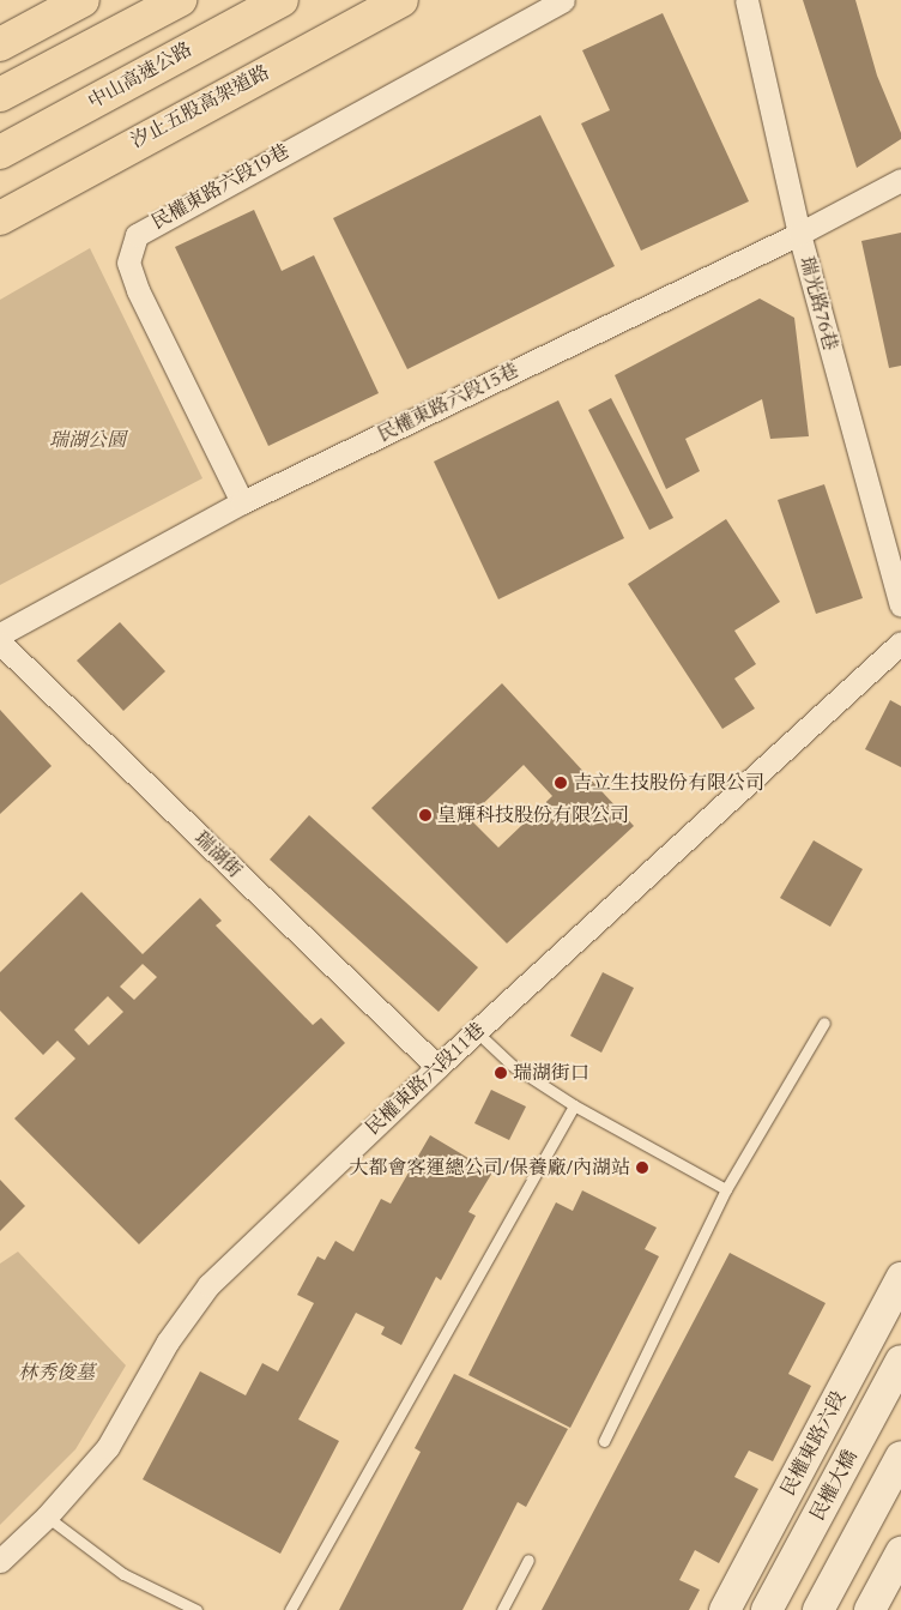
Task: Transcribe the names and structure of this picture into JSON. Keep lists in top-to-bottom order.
{
  "streets": {
    "highway": ["中山高速公路", "汐止五股高架道路"],
    "main road": ["民權東路六段", "民權大橋"],
    "street": [
      "民權東路六段19巷",
      "瑞光路76巷",
      "民權東路六段15巷",
      "瑞湖街",
      "民權東路六段11巷"
    ]
  },
  "crossings": [
    ["民權東路六段19巷", "民權東路六段15巷"],
    ["瑞光路76巷", "民權東路六段15巷"],
    ["瑞湖街", "民權東路六段11巷"]
  ],
  "parks": ["瑞湖公園", "林秀俊墓"],
  "places": [
    "吉立生技股份有限公司",
    "皇輝科技股份有限公司",
    "瑞湖街口",
    "大都會客運總公司/保養廠/內湖站"
  ]
}
